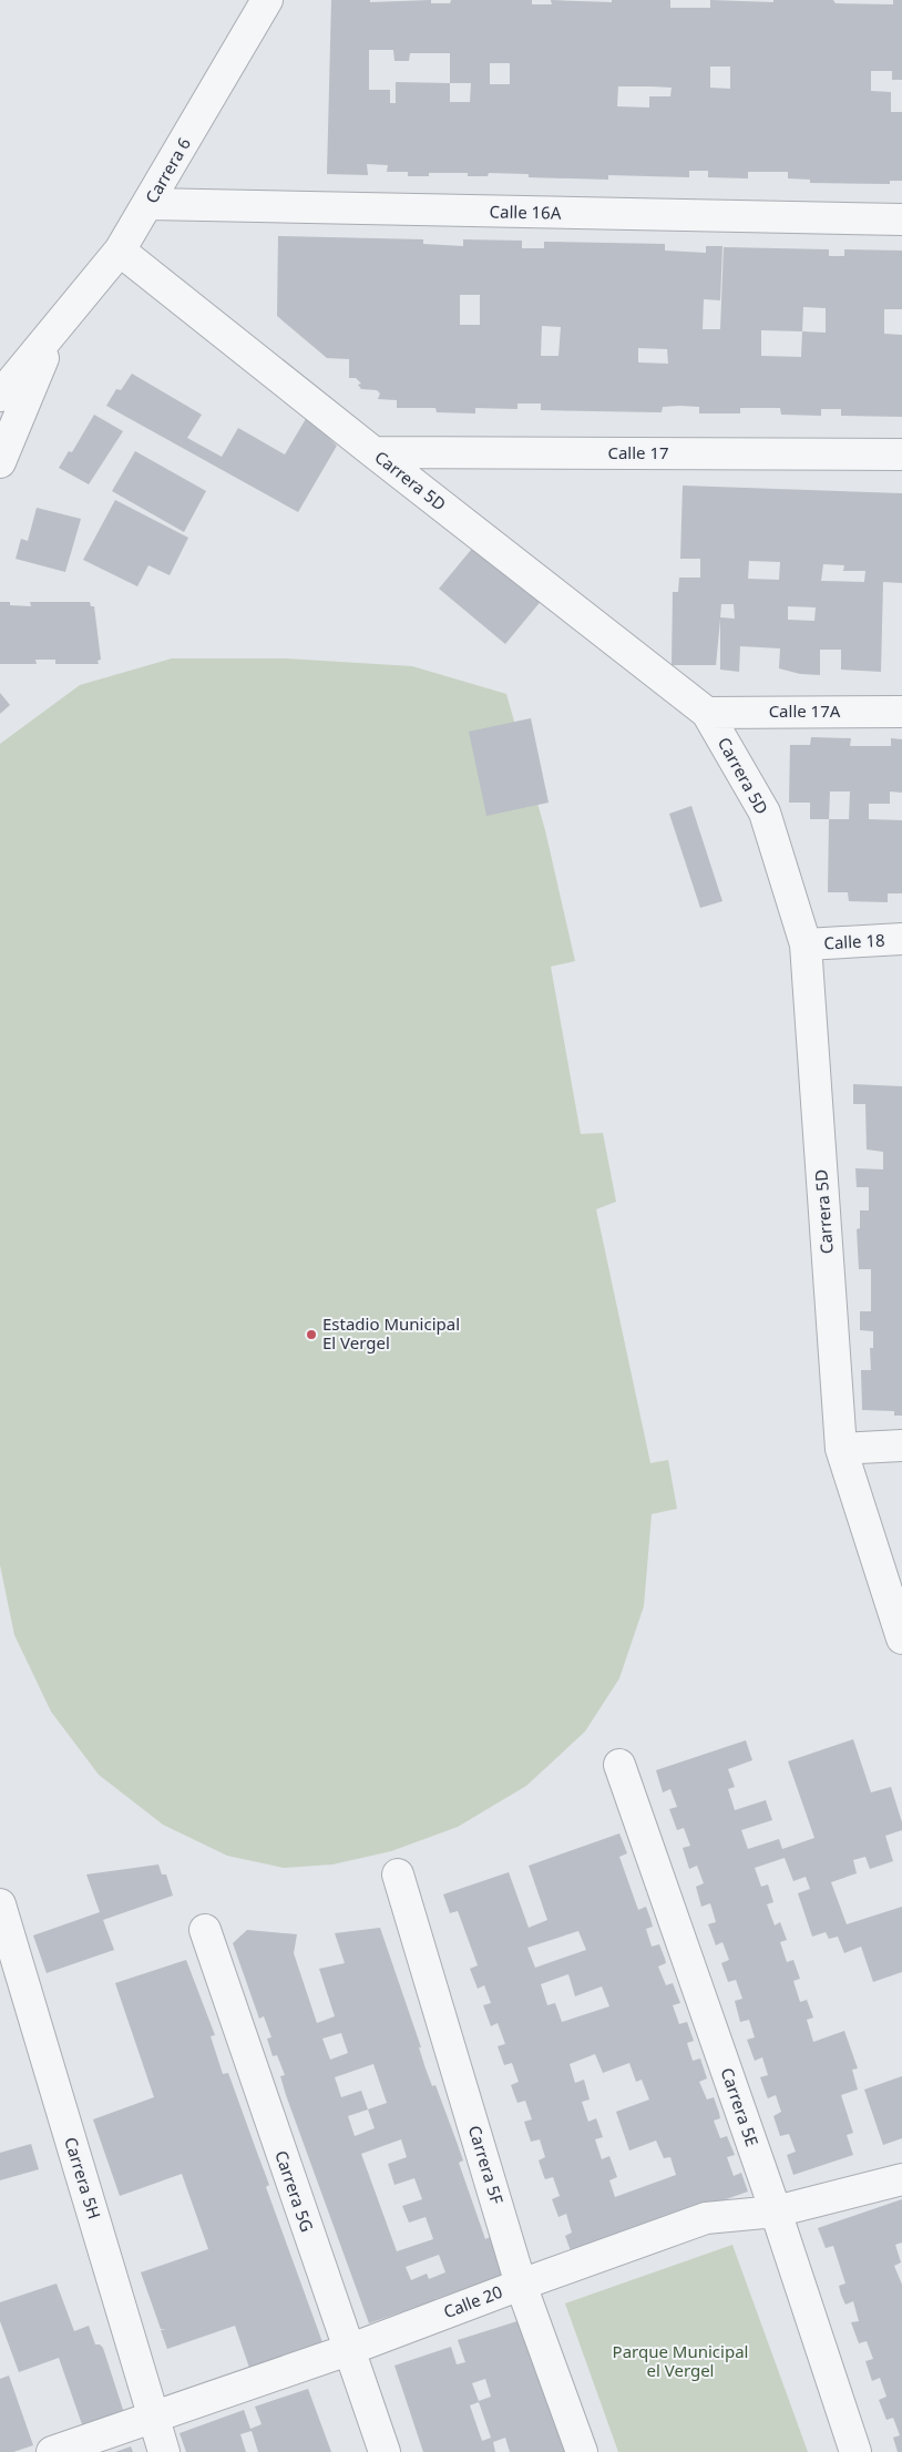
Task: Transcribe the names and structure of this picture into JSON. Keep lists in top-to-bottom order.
{
  "streets": {
    "street": [
      "Carrera 6",
      "Calle 16A",
      "Calle 17",
      "Carrera 5D",
      "Calle 17A",
      "Calle 18",
      "Carrera 5E",
      "Carrera 5F",
      "Carrera 5H",
      "Carrera 5G",
      "Calle 20"
    ]
  },
  "crossings": [
    ["Carrera 6", "Calle 16A"],
    ["Carrera 6", "Carrera 5D"],
    ["Calle 17", "Carrera 5D"],
    ["Carrera 5D", "Calle 17A"],
    ["Carrera 5D", "Calle 18"],
    ["Carrera 5E", "Calle 20"],
    ["Carrera 5F", "Calle 20"],
    ["Carrera 5H", "Calle 20"],
    ["Carrera 5G", "Calle 20"]
  ],
  "parks": ["Parque Municipal el Vergel"],
  "places": ["Estadio Municipal El Vergel"]
}
